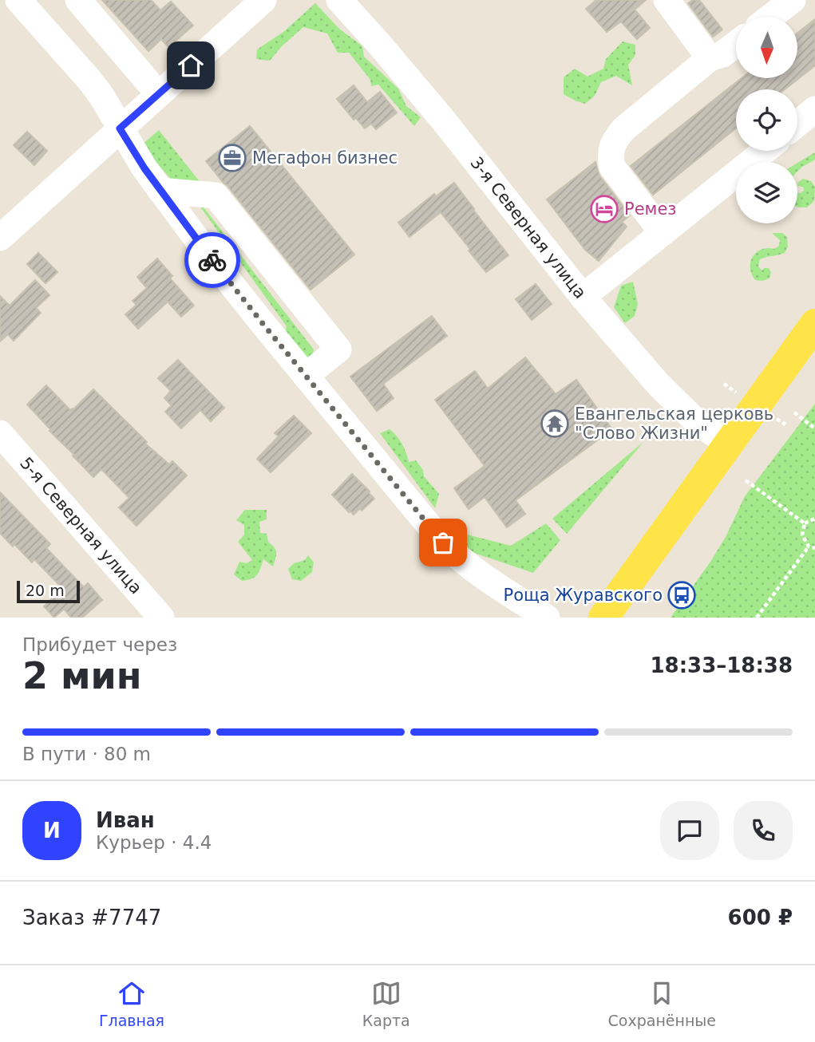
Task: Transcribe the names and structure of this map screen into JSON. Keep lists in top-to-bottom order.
{
  "streets": {
    "street": ["3-я Северная улица", "5-я Северная улица"]
  },
  "places": {
    "office": ["Мегафон бизнес"],
    "hotel": ["Ремез"],
    "temple": ["Евангельская церковь \"Слово Жизни\""],
    "bus stop": ["Роща Журавского"]
  },
  "scale_bar": "20 m",
  "north": "bottom",
  "page": {
    "scale": "20 m",
    "heading": ["2 мин", "Прибудет через", "18:33–18:38"],
    "panel": [
      "Иван",
      "Курьер · 4.4",
      "Заказ #7747",
      "600 ₽"
    ],
    "bar": "В пути · 80 m",
    "round": "И",
    "tabs": ["Главная", "Карта", "Сохранённые"]
  }
}
